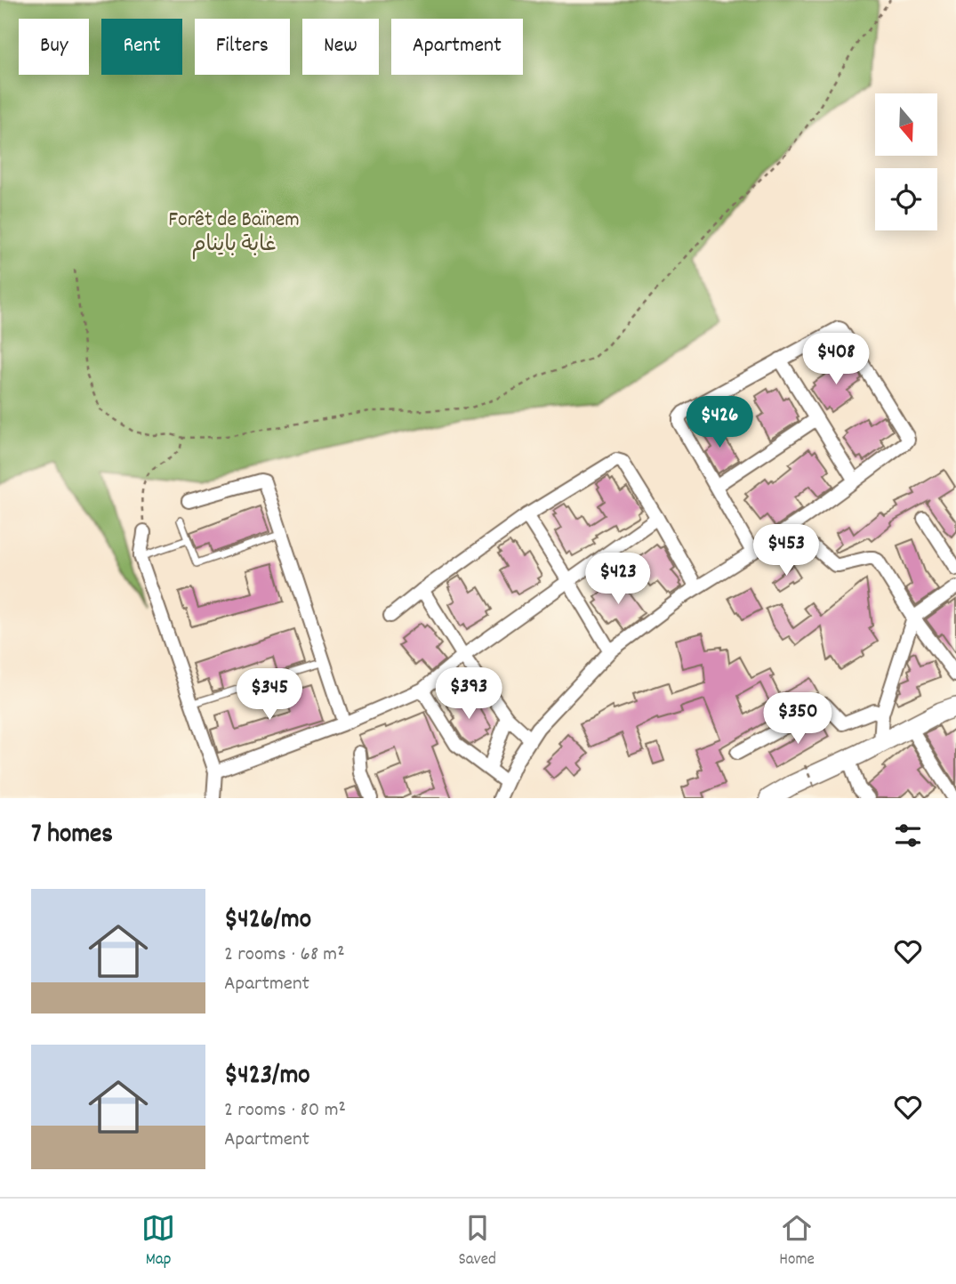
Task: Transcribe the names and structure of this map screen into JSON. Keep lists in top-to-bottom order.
{
  "parks": ["Forêt de Baïnem غابة باينام"],
  "north": "bottom",
  "page": {
    "chip": [
      "Buy",
      "Rent",
      "Filters",
      "New",
      "Apartment"
    ],
    "price": [
      "$408",
      "$426",
      "$453",
      "$423",
      "$393",
      "$345",
      "$350"
    ],
    "heading": "7 homes",
    "list": [
      {
        "name": "$426/mo",
        "note": "2 rooms · 68 m² · Apartment"
      },
      {
        "name": "$423/mo",
        "note": "2 rooms · 80 m² · Apartment"
      }
    ],
    "tabs": ["Map", "Saved", "Home"]
  }
}
